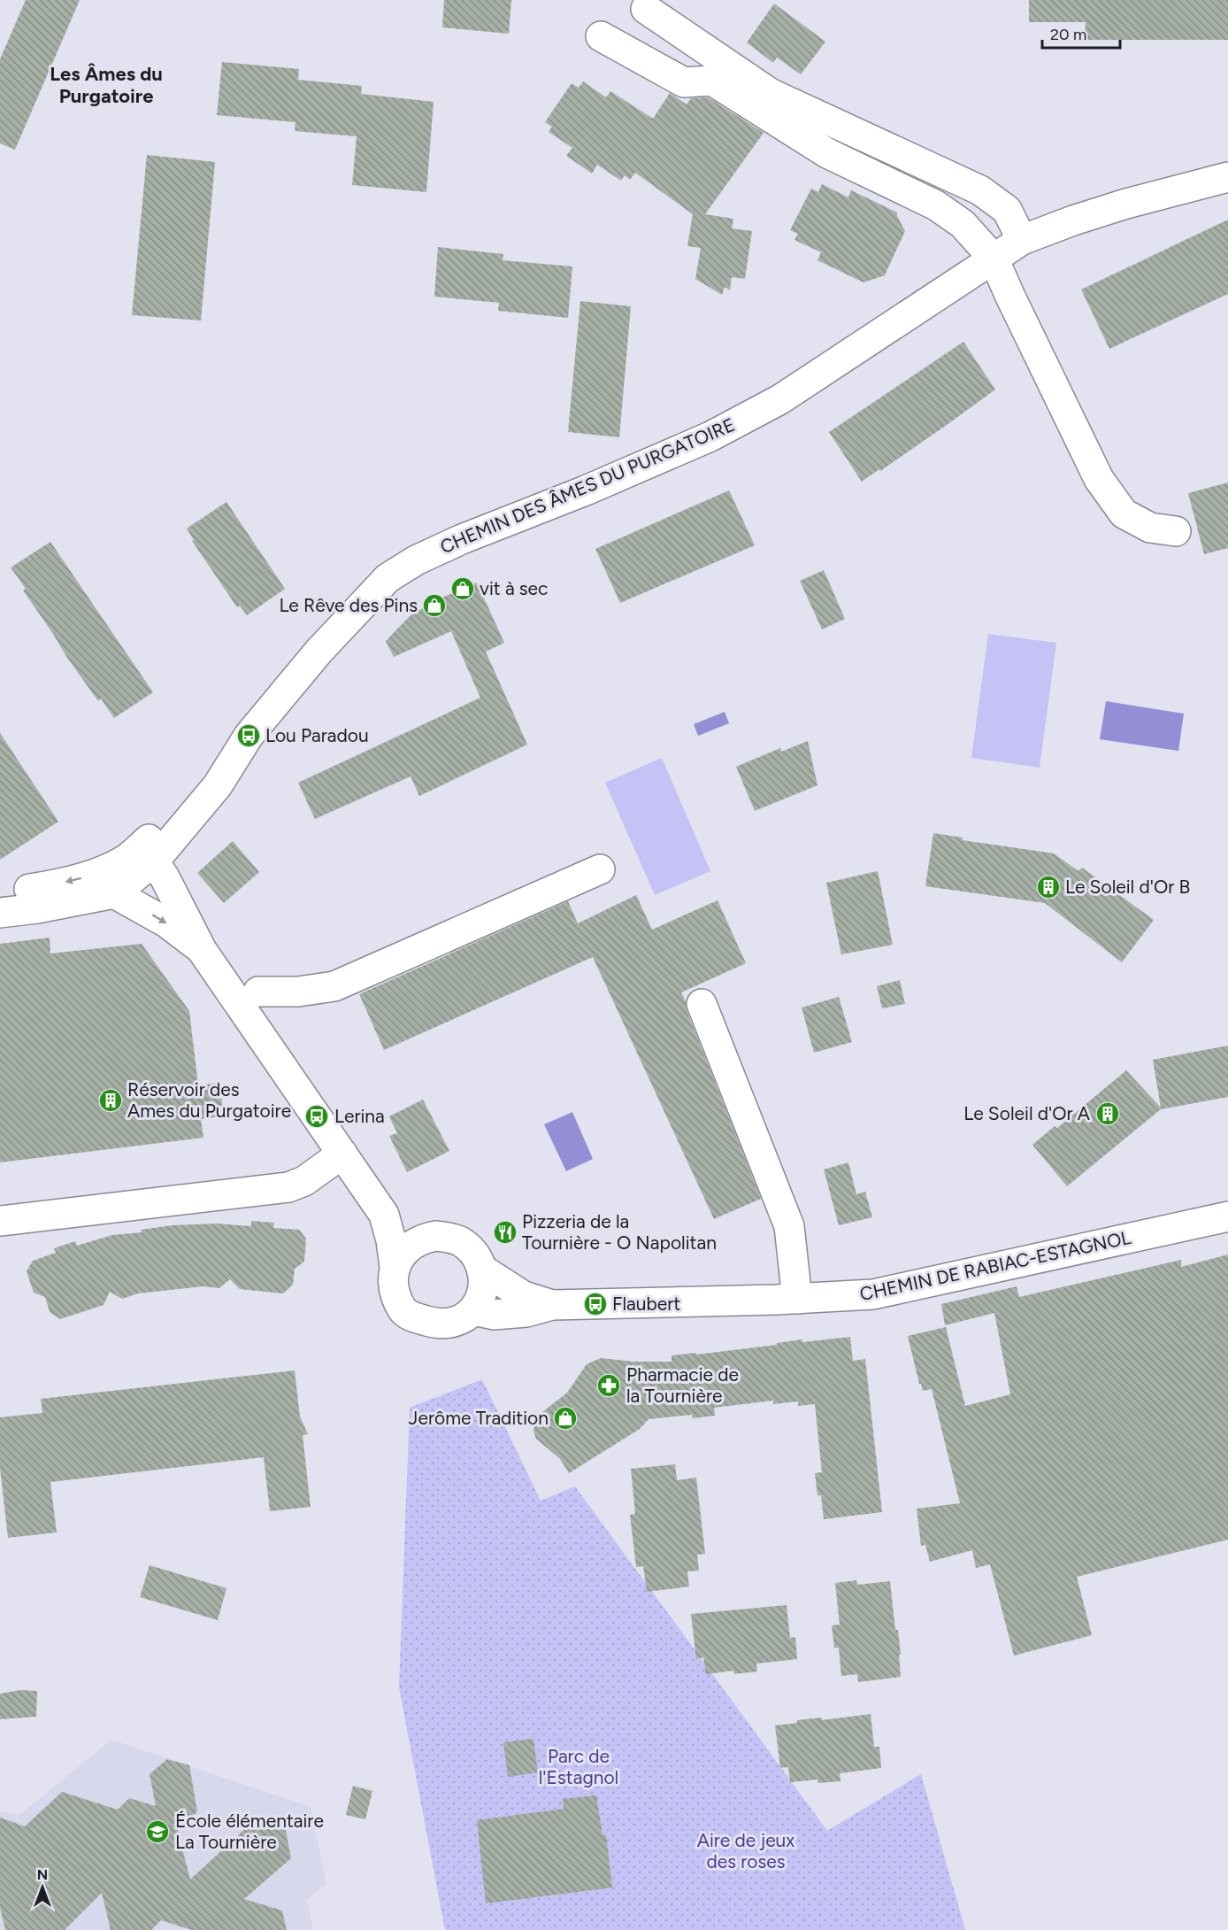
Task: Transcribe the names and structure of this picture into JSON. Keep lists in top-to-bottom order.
{
  "streets": {
    "street": ["CHEMIN DES ÂMES DU PURGATOIRE", "CHEMIN DE RABIAC-ESTAGNOL"]
  },
  "districts": ["Les Âmes du Purgatoire"],
  "parks": ["Parc de l'Estagnol", "Aire de jeux des roses"],
  "places": {
    "shop": ["vit à sec", "Le Rêve des Pins", "Jerôme Tradition"],
    "bus stop": ["Lou Paradou", "Lerina", "Flaubert"],
    "building": ["Le Soleil d'Or B", "Réservoir des Ames du Purgatoire", "Le Soleil d'Or A"],
    "restaurant": ["Pizzeria de la Tournière - O Napolitan"],
    "pharmacy": ["Pharmacie de la Tournière"],
    "school or university": ["École élémentaire La Tournière"]
  },
  "scale_bar": "20 m",
  "north": "top"
}
